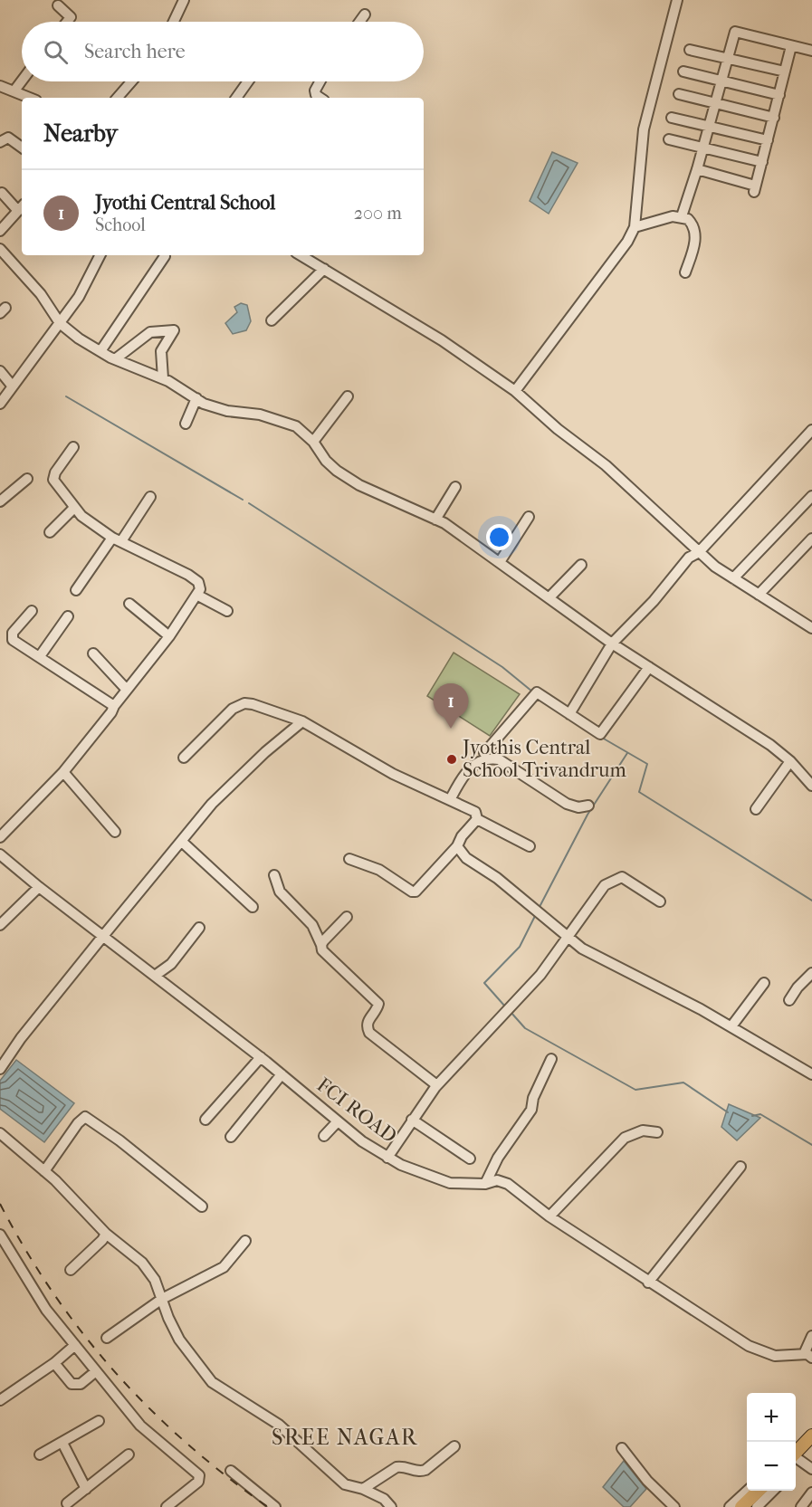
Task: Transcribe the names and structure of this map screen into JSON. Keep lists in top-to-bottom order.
{
  "streets": {
    "street": ["FCI ROAD"]
  },
  "districts": ["SREE NAGAR"],
  "places": ["Jyothis Central School Trivandrum"],
  "page": {
    "search": "Search here",
    "heading": "Nearby",
    "list": [
      {
        "mark": "1",
        "name": "Jyothi Central School",
        "note": "School",
        "value": "200 m"
      }
    ],
    "pins": "1",
    "map_buttons": ["+", "−"]
  }
}
